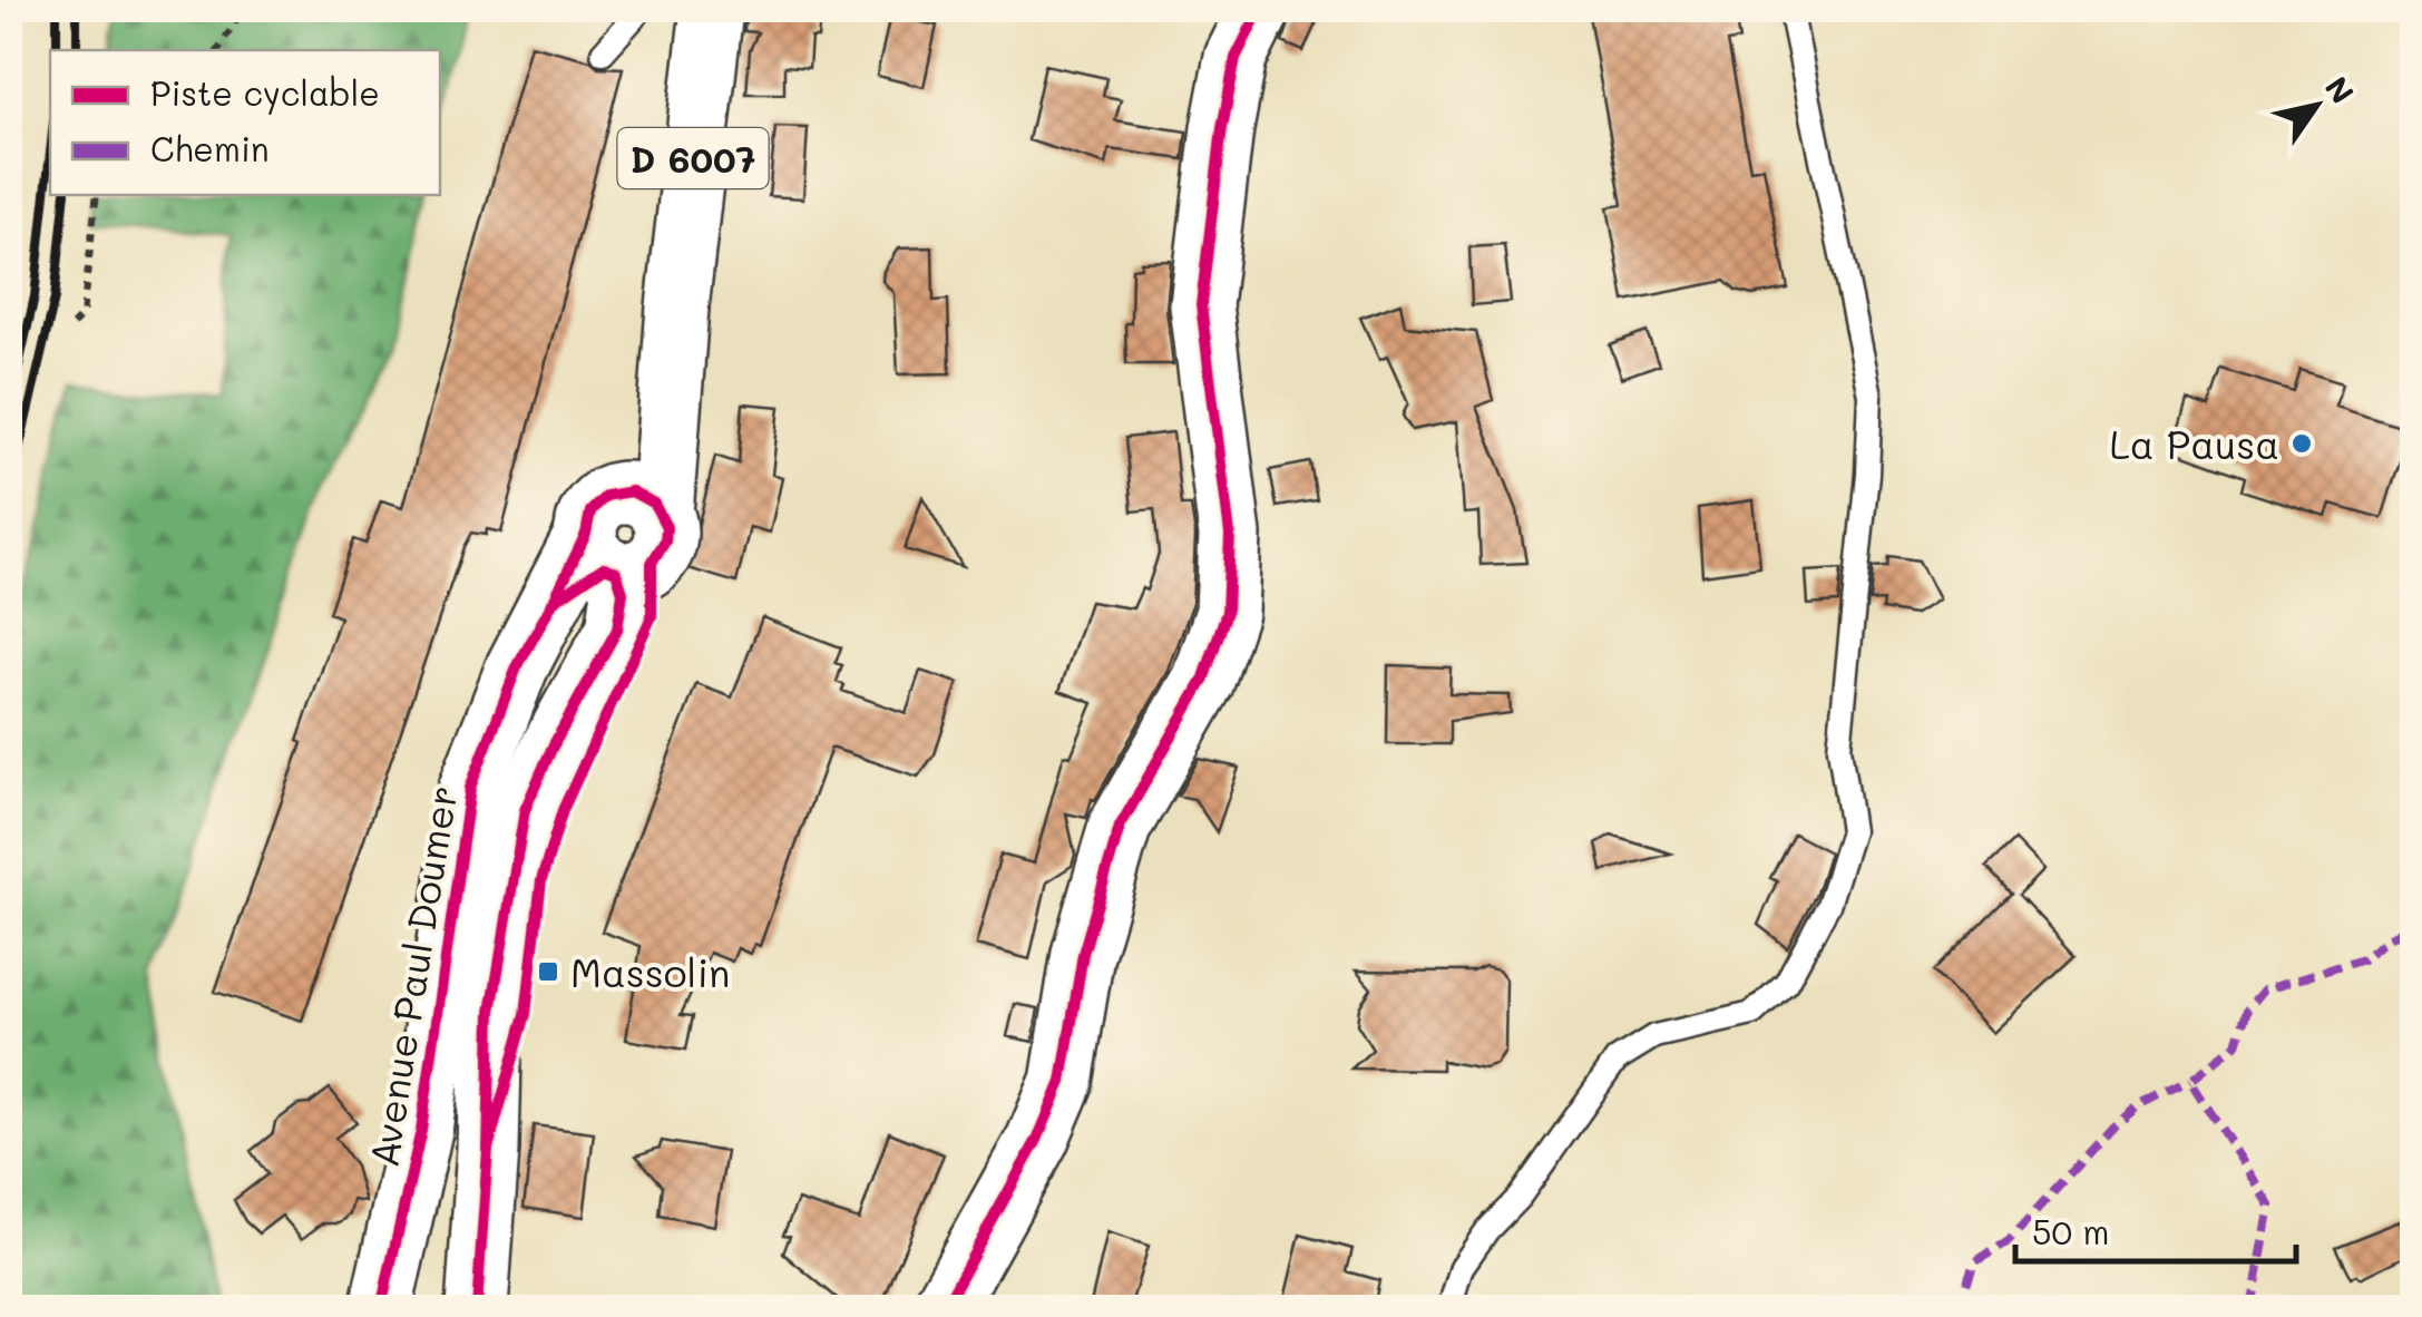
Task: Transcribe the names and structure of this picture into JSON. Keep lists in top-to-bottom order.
{
  "streets": {
    "main road": ["D 6007", "Avenue Paul Doumer"]
  },
  "crossings": [
    ["D 6007", "Avenue Paul Doumer"]
  ],
  "places": {
    "other": ["La Pausa"],
    "transit": ["Massolin"]
  },
  "legend": ["Piste cyclable", "Chemin"],
  "scale_bar": "50 m",
  "north": "top right"
}
